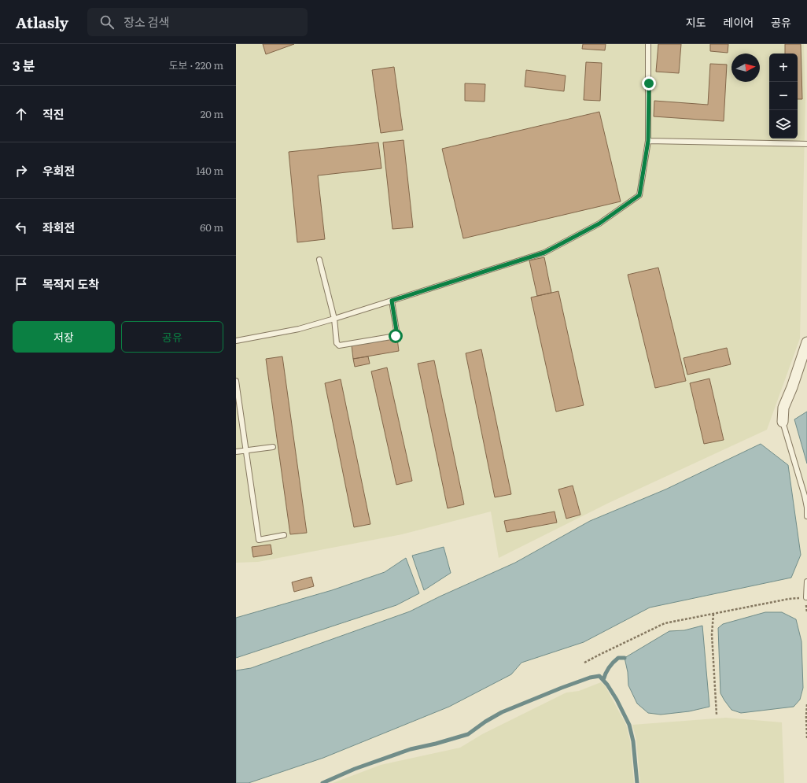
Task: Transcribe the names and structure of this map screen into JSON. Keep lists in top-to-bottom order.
{
  "north": "right",
  "page": {
    "header": "Atlasly",
    "search": "장소 검색",
    "nav": ["지도", "레이어", "공유"],
    "heading": ["3 분", "도보 · 220 m"],
    "map_buttons": ["+", "−"],
    "list": [
      ["직진", "20 m"],
      ["우회전", "140 m"],
      ["좌회전", "60 m"],
      "목적지 도착"
    ],
    "buttons": ["저장", "공유"]
  }
}
